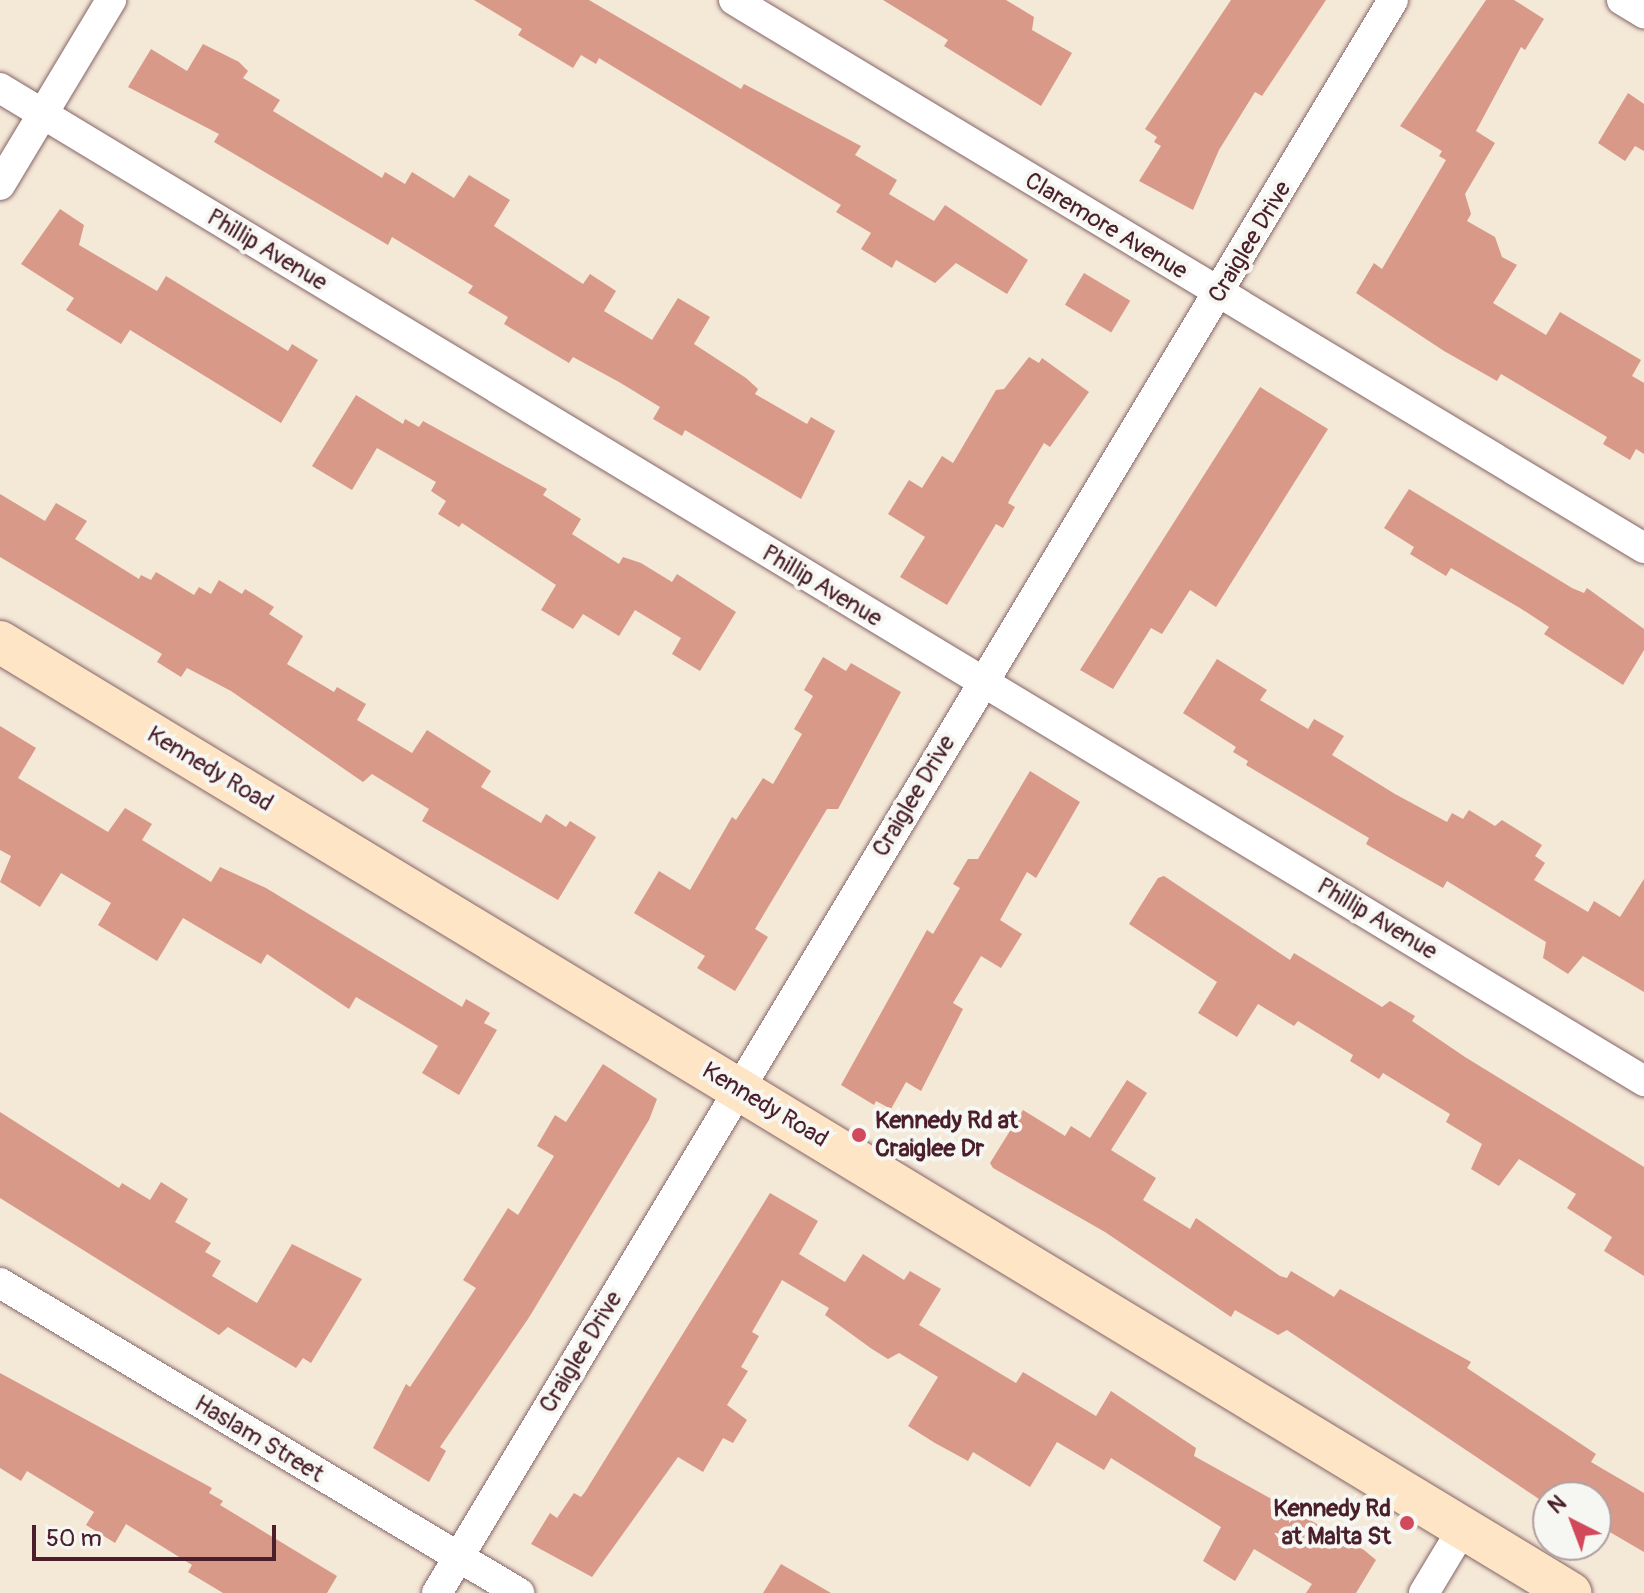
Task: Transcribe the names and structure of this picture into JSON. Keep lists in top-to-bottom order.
{
  "streets": {
    "street": [
      "Claremore Avenue",
      "Craiglee Drive",
      "Phillip Avenue",
      "Kennedy Road",
      "Haslam Street"
    ]
  },
  "crossings": [
    ["Claremore Avenue", "Craiglee Drive"],
    ["Craiglee Drive", "Phillip Avenue"],
    ["Craiglee Drive", "Kennedy Road"],
    ["Craiglee Drive", "Haslam Street"]
  ],
  "places": ["Kennedy Rd at Craiglee Dr", "Kennedy Rd at Malta St"],
  "scale_bar": "50 m",
  "north": "top left"
}
